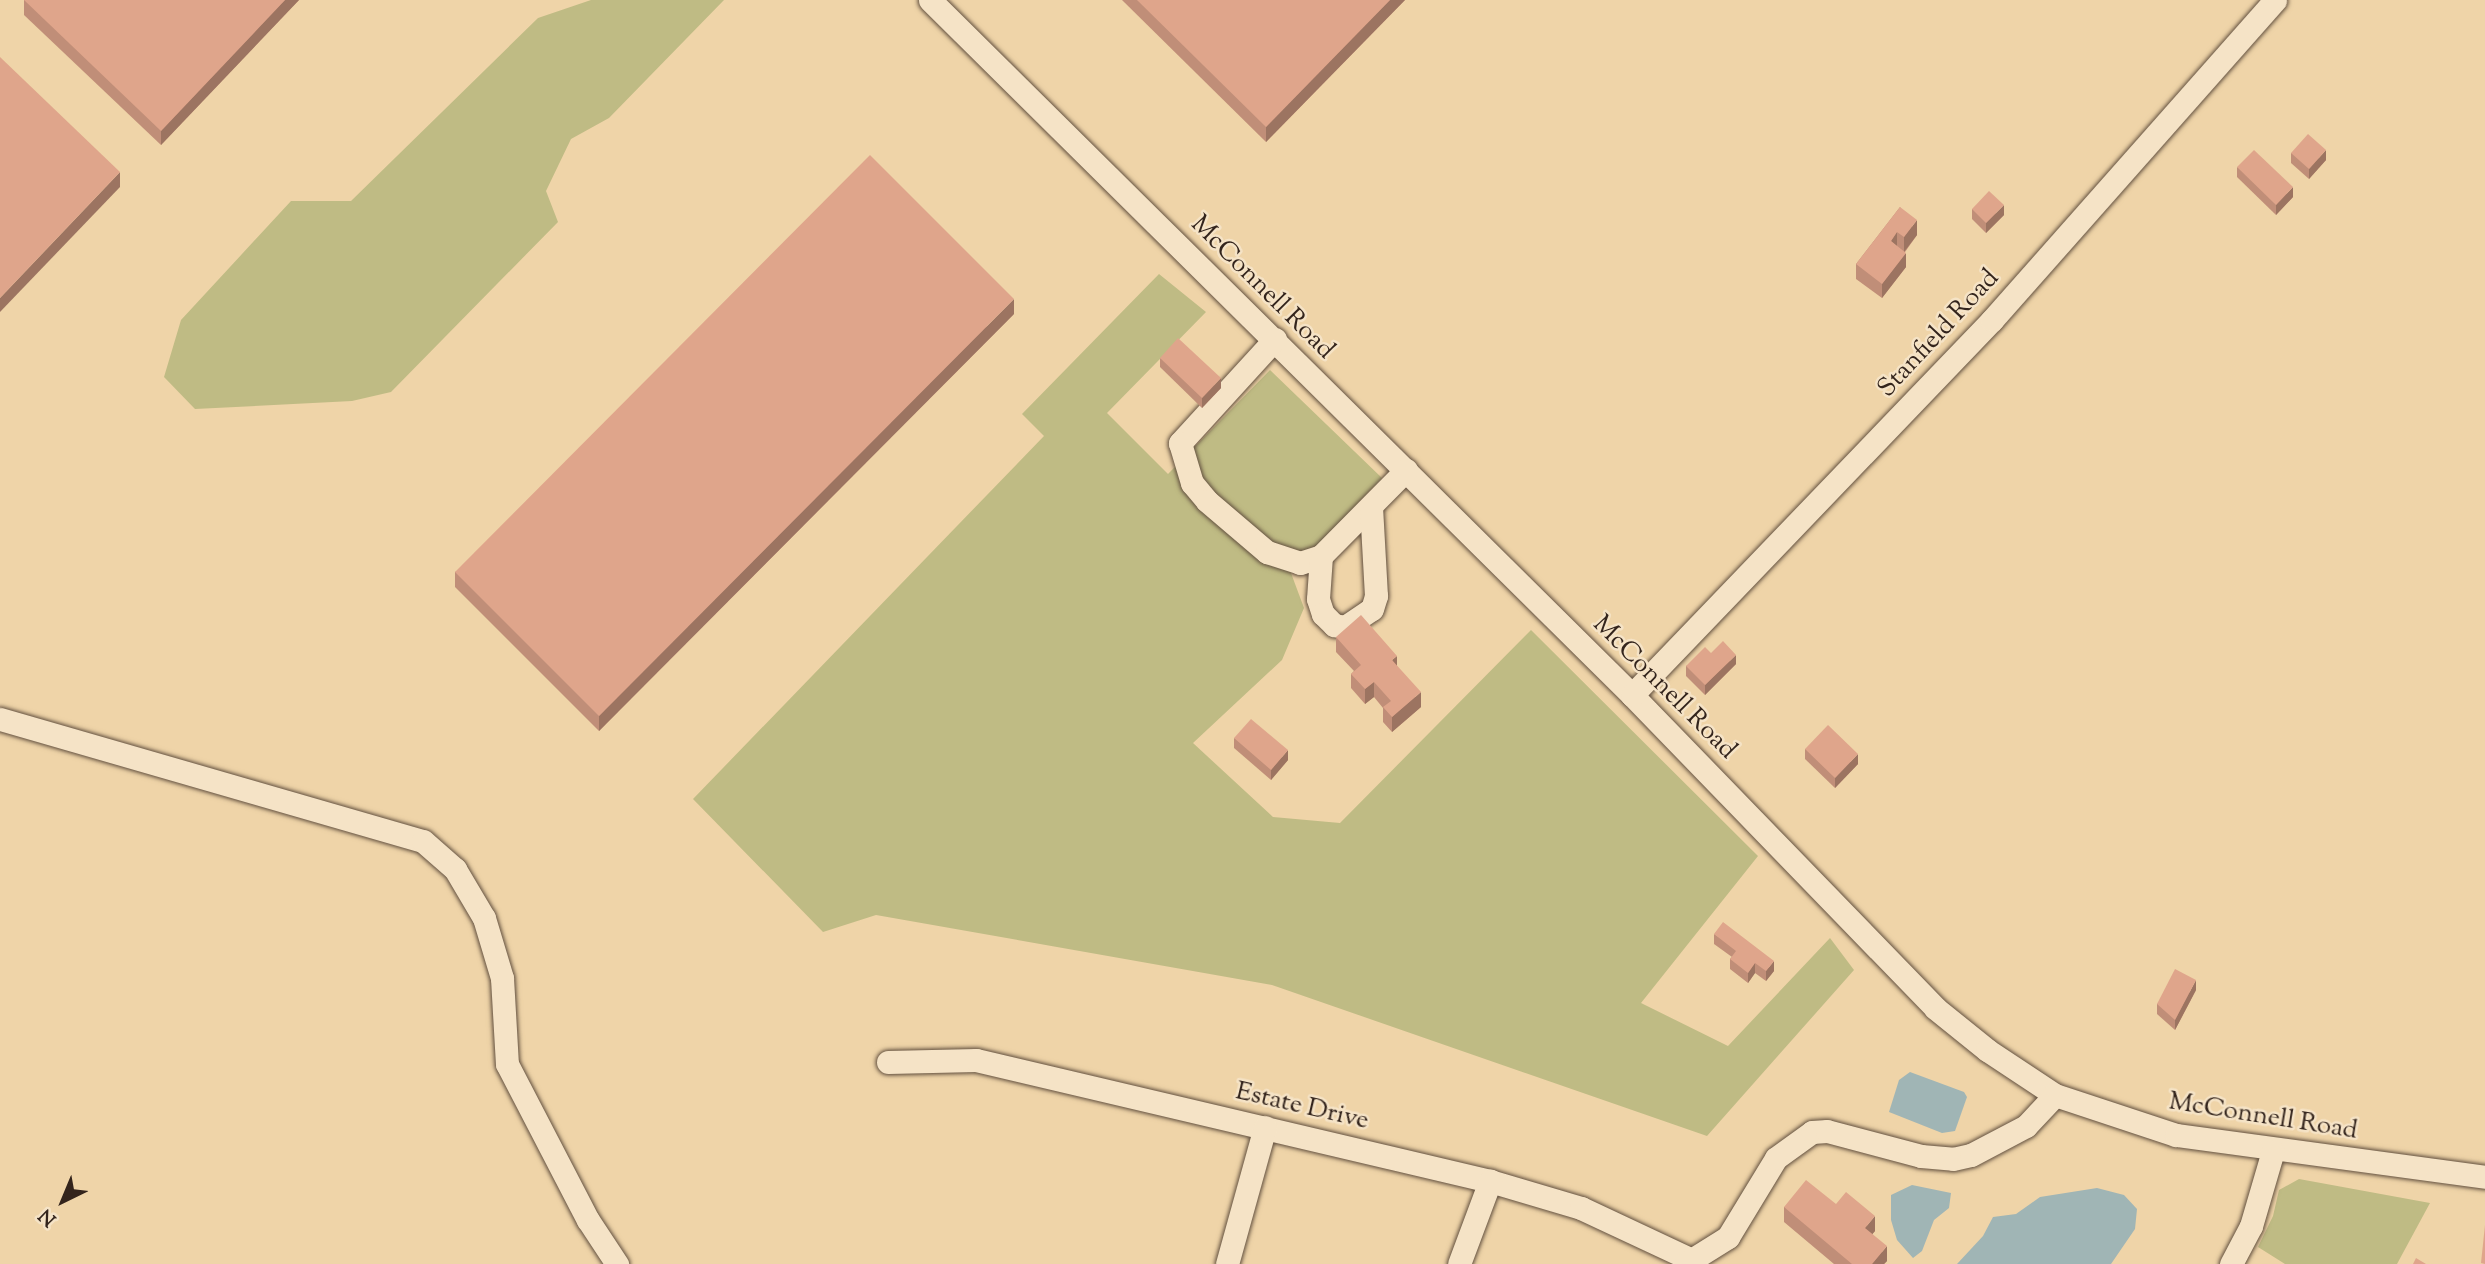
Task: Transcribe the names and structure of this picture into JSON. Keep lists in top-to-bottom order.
{
  "streets": {
    "street": ["McConnell Road", "Stanfield Road", "Estate Drive"]
  },
  "crossings": [
    ["McConnell Road", "Stanfield Road"]
  ],
  "north": "bottom left"
}
